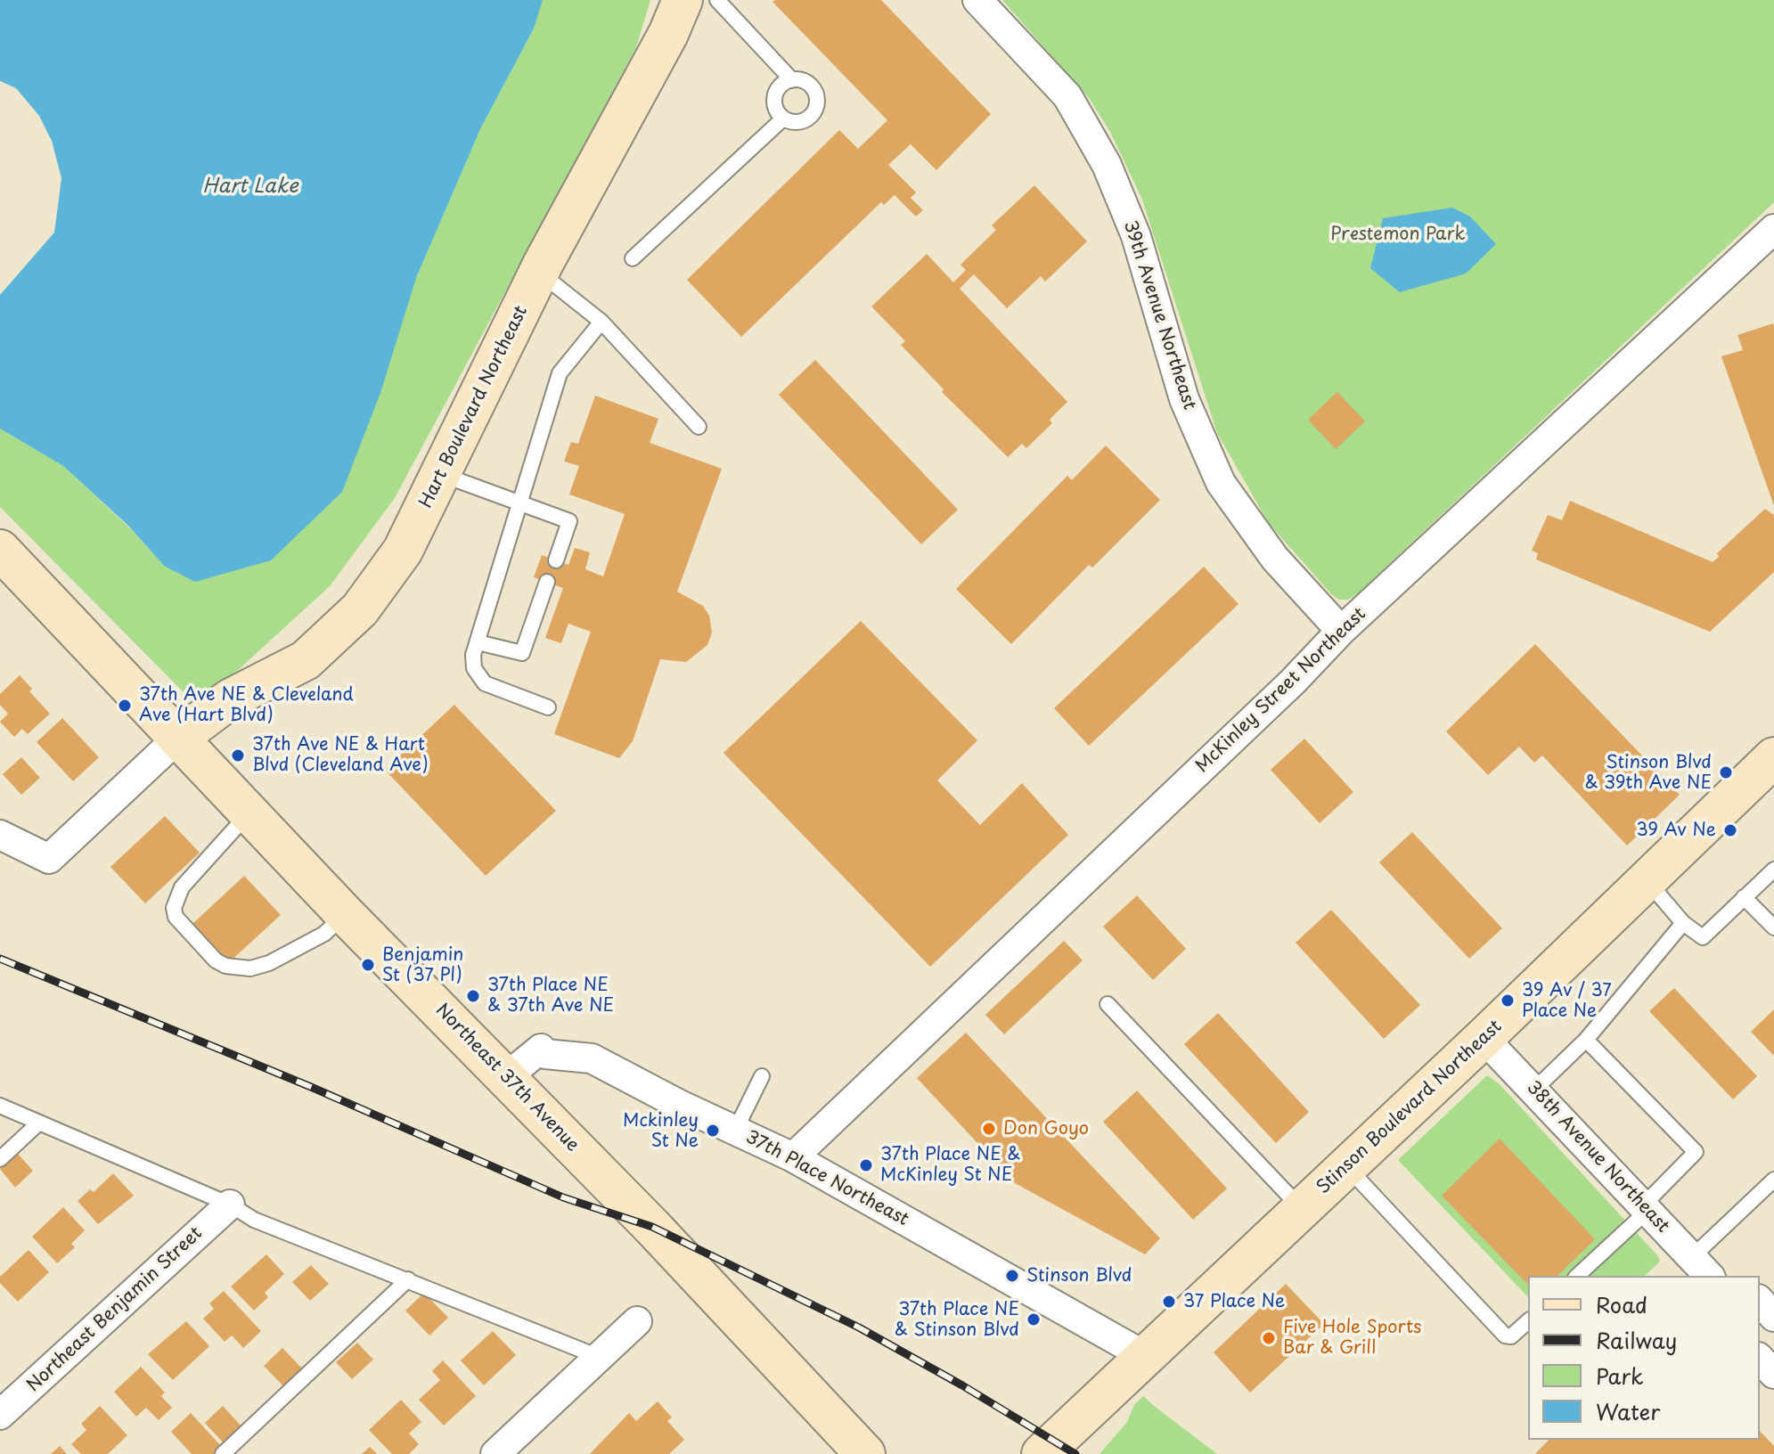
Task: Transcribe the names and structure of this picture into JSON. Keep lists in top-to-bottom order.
{
  "streets": {
    "street": [
      "39th Avenue Northeast",
      "Hart Boulevard Northeast",
      "McKinley Street Northeast",
      "Northeast 37th Avenue",
      "Stinson Boulevard Northeast",
      "38th Avenue Northeast",
      "37th Place Northeast",
      "Northeast Benjamin Street"
    ]
  },
  "crossings": [
    ["39th Avenue Northeast", "McKinley Street Northeast"],
    ["Hart Boulevard Northeast", "Northeast 37th Avenue"],
    ["McKinley Street Northeast", "37th Place Northeast"],
    ["Northeast 37th Avenue", "37th Place Northeast"],
    ["Stinson Boulevard Northeast", "38th Avenue Northeast"],
    ["Stinson Boulevard Northeast", "37th Place Northeast"]
  ],
  "water": ["Hart Lake"],
  "parks": ["Prestemon Park"],
  "places": [
    "37th Ave NE & Cleveland Ave (Hart Blvd)",
    "37th Ave NE & Hart Blvd (Cleveland Ave)",
    "Stinson Blvd & 39th Ave NE",
    "39 Av Ne",
    "Benjamin St (37 Pl)",
    "37th Place NE & 37th Ave NE",
    "39 Av / 37 Place Ne",
    "Don Goyo",
    "Mckinley St Ne",
    "37th Place NE & McKinley St NE",
    "Stinson Blvd",
    "37 Place Ne",
    "37th Place NE & Stinson Blvd",
    "Five Hole Sports Bar & Grill"
  ],
  "legend": [
    "Road",
    "Railway",
    "Park",
    "Water"
  ]
}
